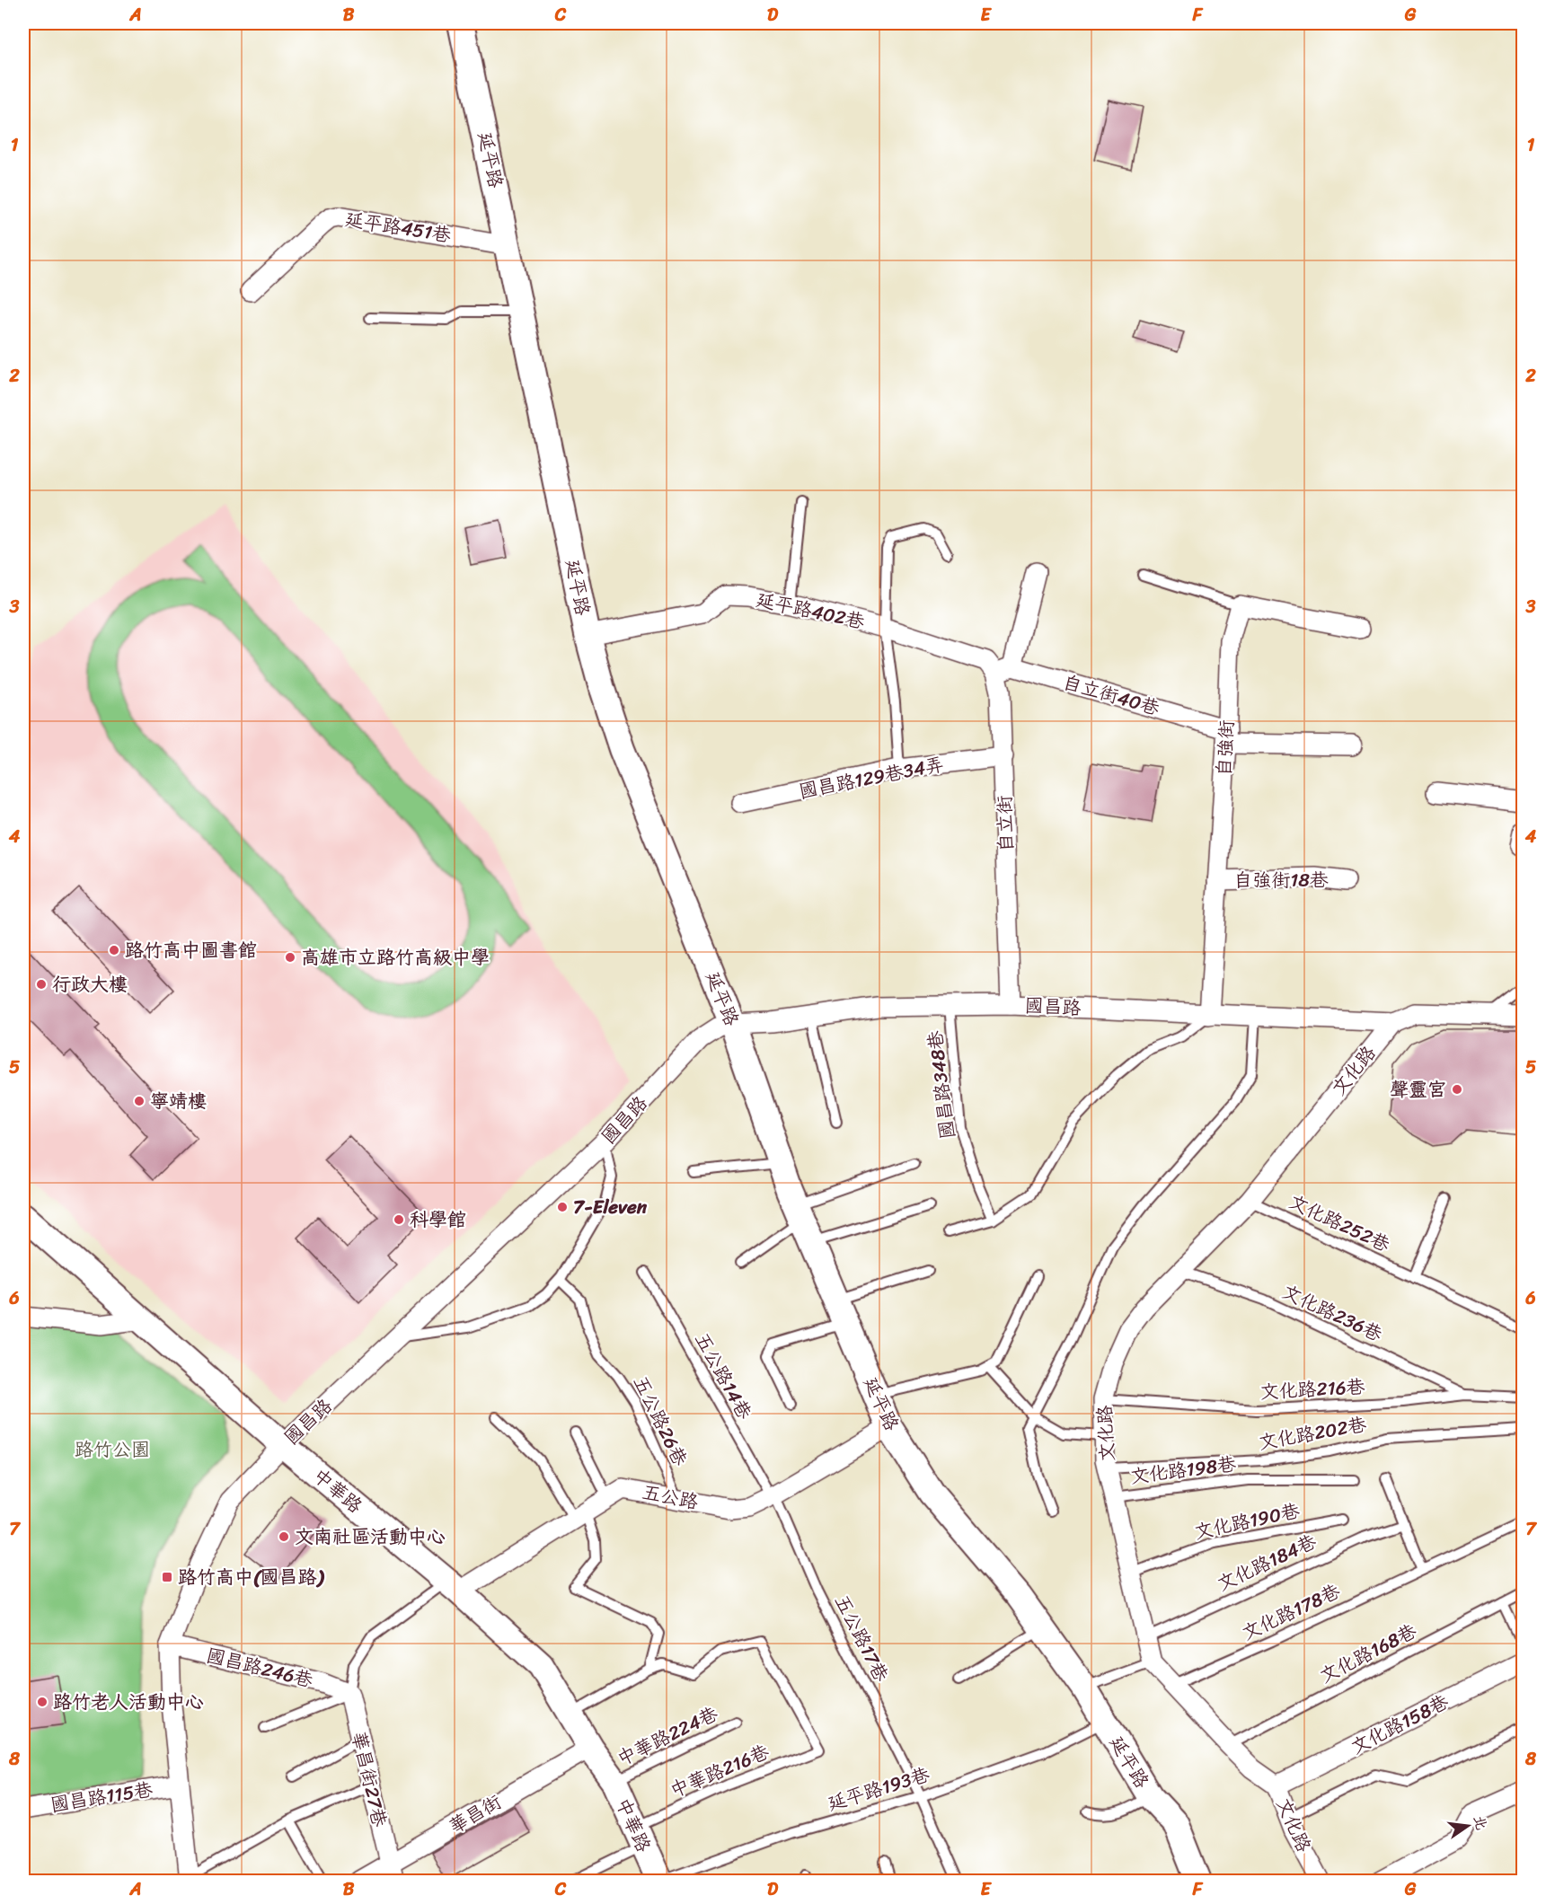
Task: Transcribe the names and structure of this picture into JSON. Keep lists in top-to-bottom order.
{
  "streets": {
    "street": [
      "延平路",
      "延平路451巷",
      "延平路402巷",
      "自立街40巷",
      "自強街",
      "國昌路129巷34弄",
      "自立街",
      "自強街18巷",
      "國昌路",
      "文化路",
      "中華路",
      "五公路",
      "國昌路246巷",
      "文化路158巷",
      "華昌街27巷",
      "國昌路115巷",
      "華昌街"
    ],
    "lane": [
      "國昌路348巷",
      "文化路252巷",
      "文化路236巷",
      "五公路14巷",
      "文化路216巷",
      "五公路26巷",
      "文化路202巷",
      "文化路198巷",
      "文化路190巷",
      "文化路184巷",
      "文化路178巷",
      "五公路17巷",
      "文化路168巷",
      "中華路224巷",
      "中華路216巷",
      "延平路193巷"
    ]
  },
  "crossings": [
    ["延平路", "延平路451巷"],
    ["延平路", "延平路402巷"],
    ["延平路", "國昌路"],
    ["延平路", "五公路"],
    ["延平路", "延平路193巷"],
    ["延平路402巷", "自立街40巷"],
    ["延平路402巷", "自立街"],
    ["自立街40巷", "自強街"],
    ["自立街40巷", "自立街"],
    ["自強街", "自強街18巷"],
    ["自強街", "國昌路"],
    ["國昌路129巷34弄", "自立街"],
    ["自立街", "國昌路"],
    ["國昌路", "文化路"],
    ["國昌路", "國昌路348巷"],
    ["國昌路", "中華路"],
    ["國昌路", "國昌路246巷"],
    ["國昌路", "國昌路115巷"],
    ["文化路", "文化路252巷"],
    ["文化路", "文化路236巷"],
    ["文化路", "文化路216巷"],
    ["文化路", "文化路202巷"],
    ["文化路", "文化路198巷"],
    ["文化路", "文化路190巷"],
    ["文化路", "文化路184巷"],
    ["文化路", "文化路178巷"],
    ["文化路", "文化路168巷"],
    ["文化路", "文化路158巷"],
    ["文化路236巷", "文化路216巷"],
    ["五公路14巷", "五公路"],
    ["五公路14巷", "五公路17巷"],
    ["五公路26巷", "五公路"],
    ["中華路", "五公路"],
    ["中華路", "中華路224巷"],
    ["中華路", "中華路216巷"],
    ["中華路", "延平路193巷"],
    ["中華路", "華昌街"],
    ["五公路", "五公路17巷"],
    ["五公路17巷", "延平路193巷"],
    ["國昌路246巷", "華昌街27巷"],
    ["華昌街27巷", "華昌街"]
  ],
  "parks": ["路竹公園"],
  "places": {
    "other": [
      "路竹高中圖書館",
      "高雄市立路竹高級中學",
      "行政大樓",
      "聲靈宮",
      "寧靖樓",
      "7-Eleven",
      "科學館",
      "文南社區活動中心",
      "路竹老人活動中心"
    ],
    "transit": ["路竹高中(國昌路)"]
  },
  "north": "right",
  "grid": {
    "columns": [
      "A",
      "B",
      "C",
      "D",
      "E",
      "F",
      "G"
    ],
    "rows": [
      "1",
      "2",
      "3",
      "4",
      "5",
      "6",
      "7",
      "8"
    ]
  }
}
